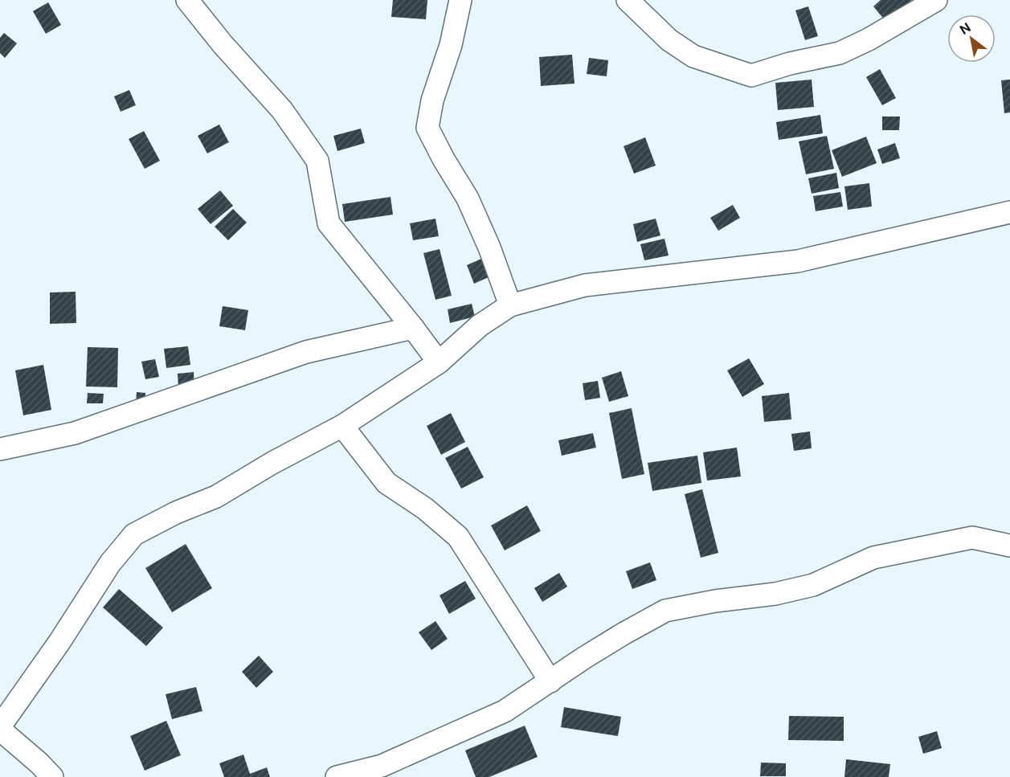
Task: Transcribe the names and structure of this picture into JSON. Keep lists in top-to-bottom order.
{
  "north": "top left"
}
